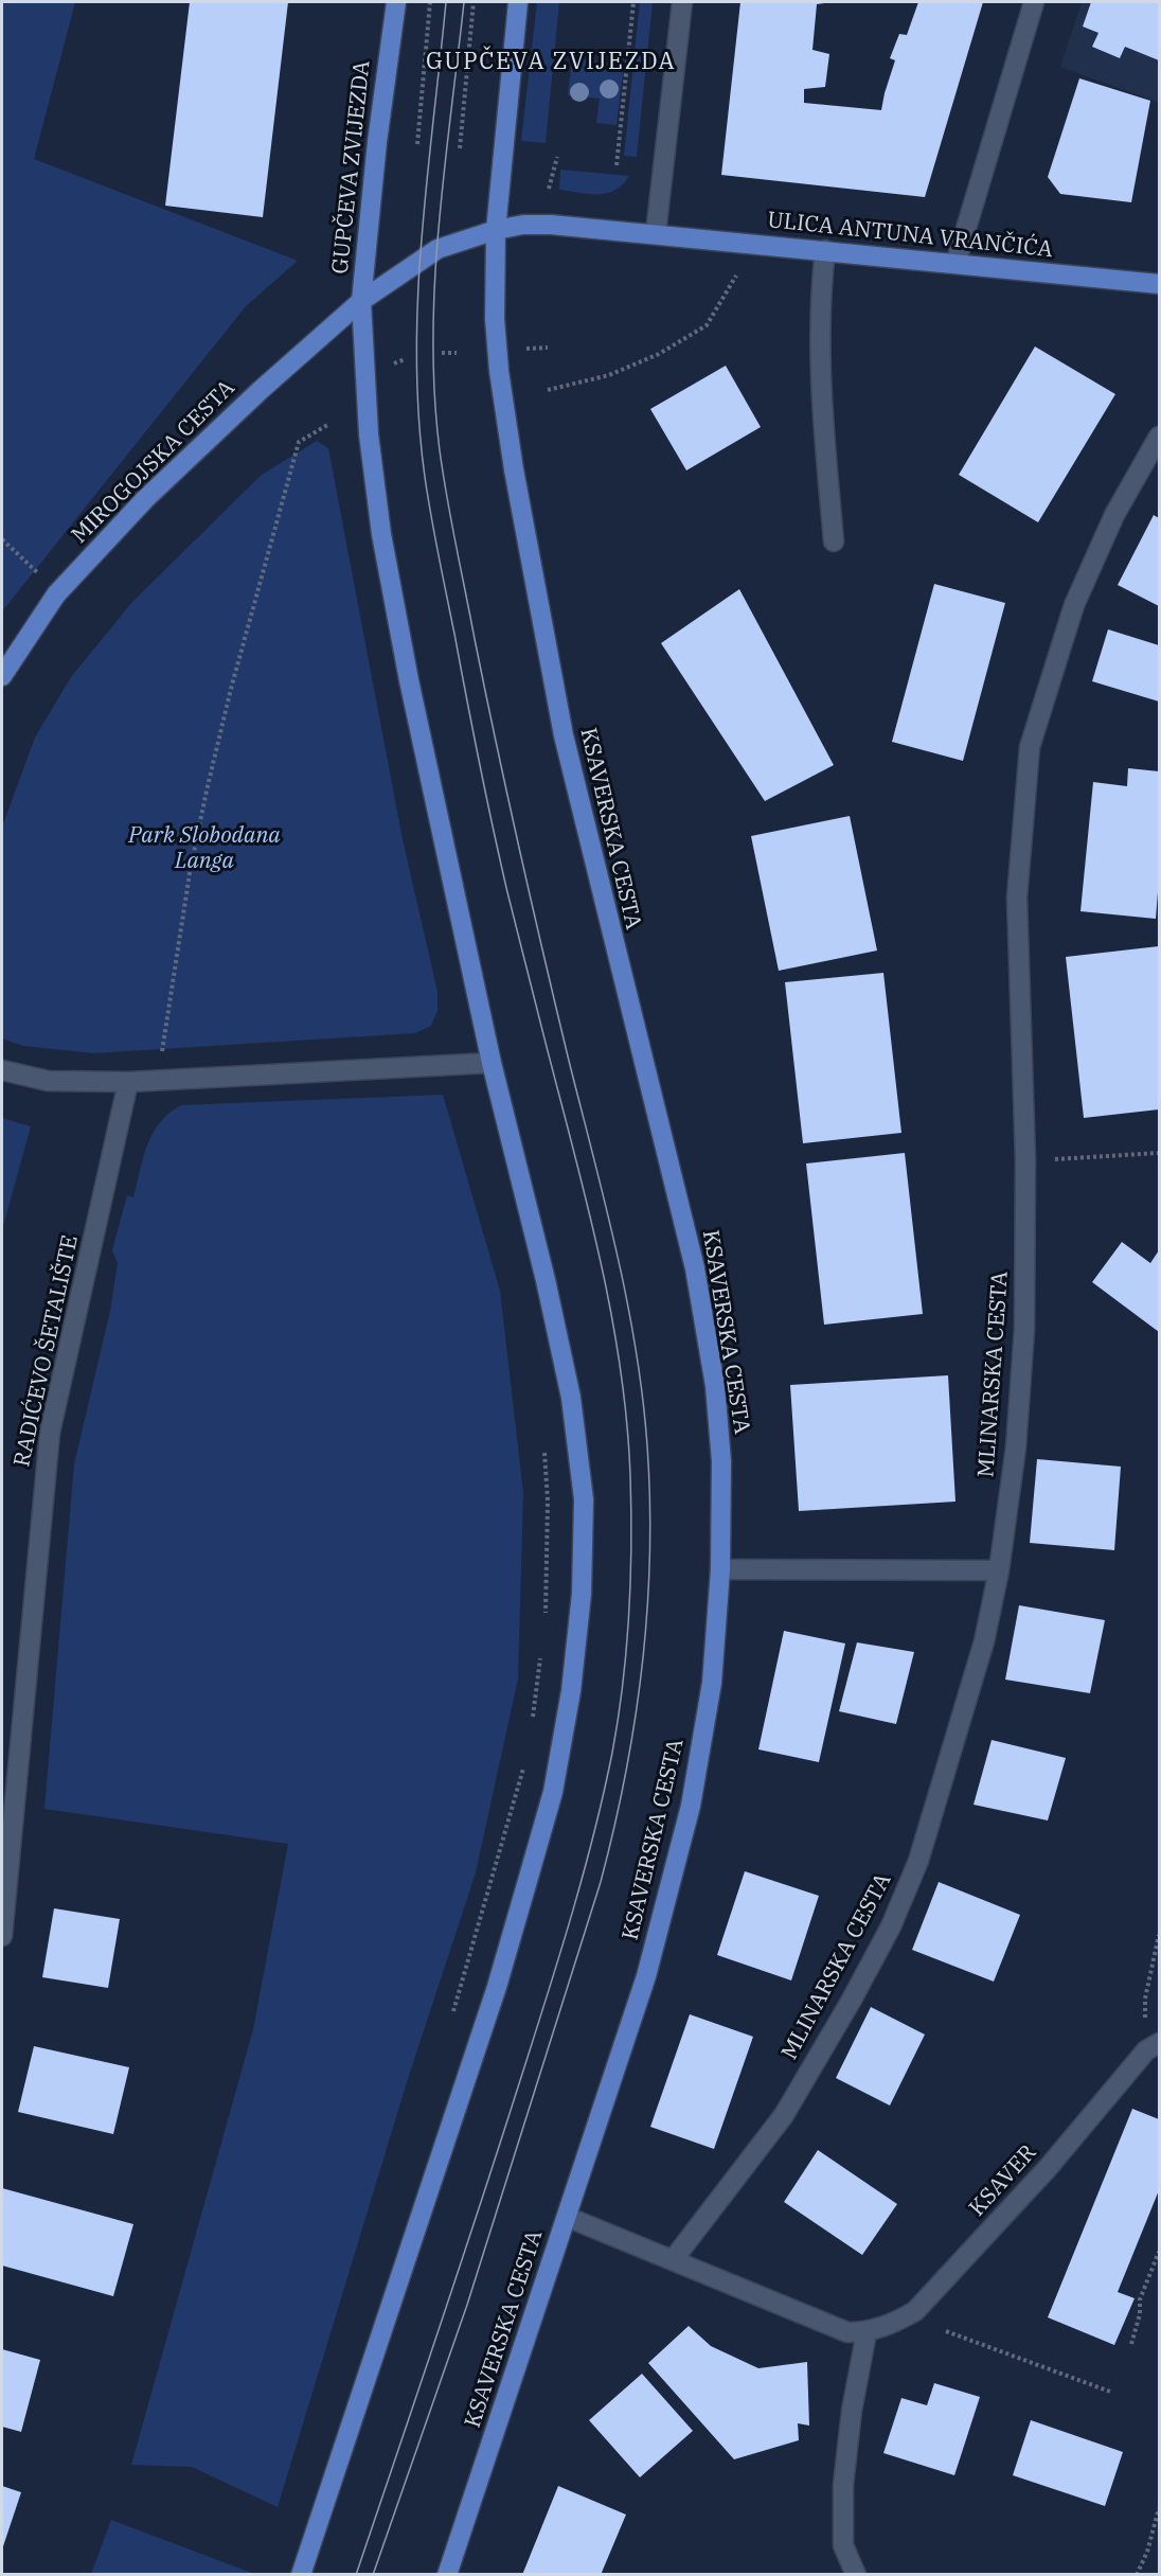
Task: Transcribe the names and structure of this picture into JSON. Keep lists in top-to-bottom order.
{
  "streets": {
    "main road": [
      "GUPČEVA ZVIJEZDA",
      "ULICA ANTUNA VRANČIĆA",
      "MIROGOJSKA CESTA",
      "KSAVERSKA CESTA"
    ],
    "street": ["RADIĆEVO ŠETALIŠTE", "MLINARSKA CESTA", "KSAVER"]
  },
  "crossings": [
    ["GUPČEVA ZVIJEZDA", "ULICA ANTUNA VRANČIĆA"],
    ["GUPČEVA ZVIJEZDA", "MIROGOJSKA CESTA"],
    ["GUPČEVA ZVIJEZDA", "KSAVERSKA CESTA"]
  ],
  "districts": ["GUPČEVA ZVIJEZDA"],
  "parks": ["Park Slobodana Langa"]
}
